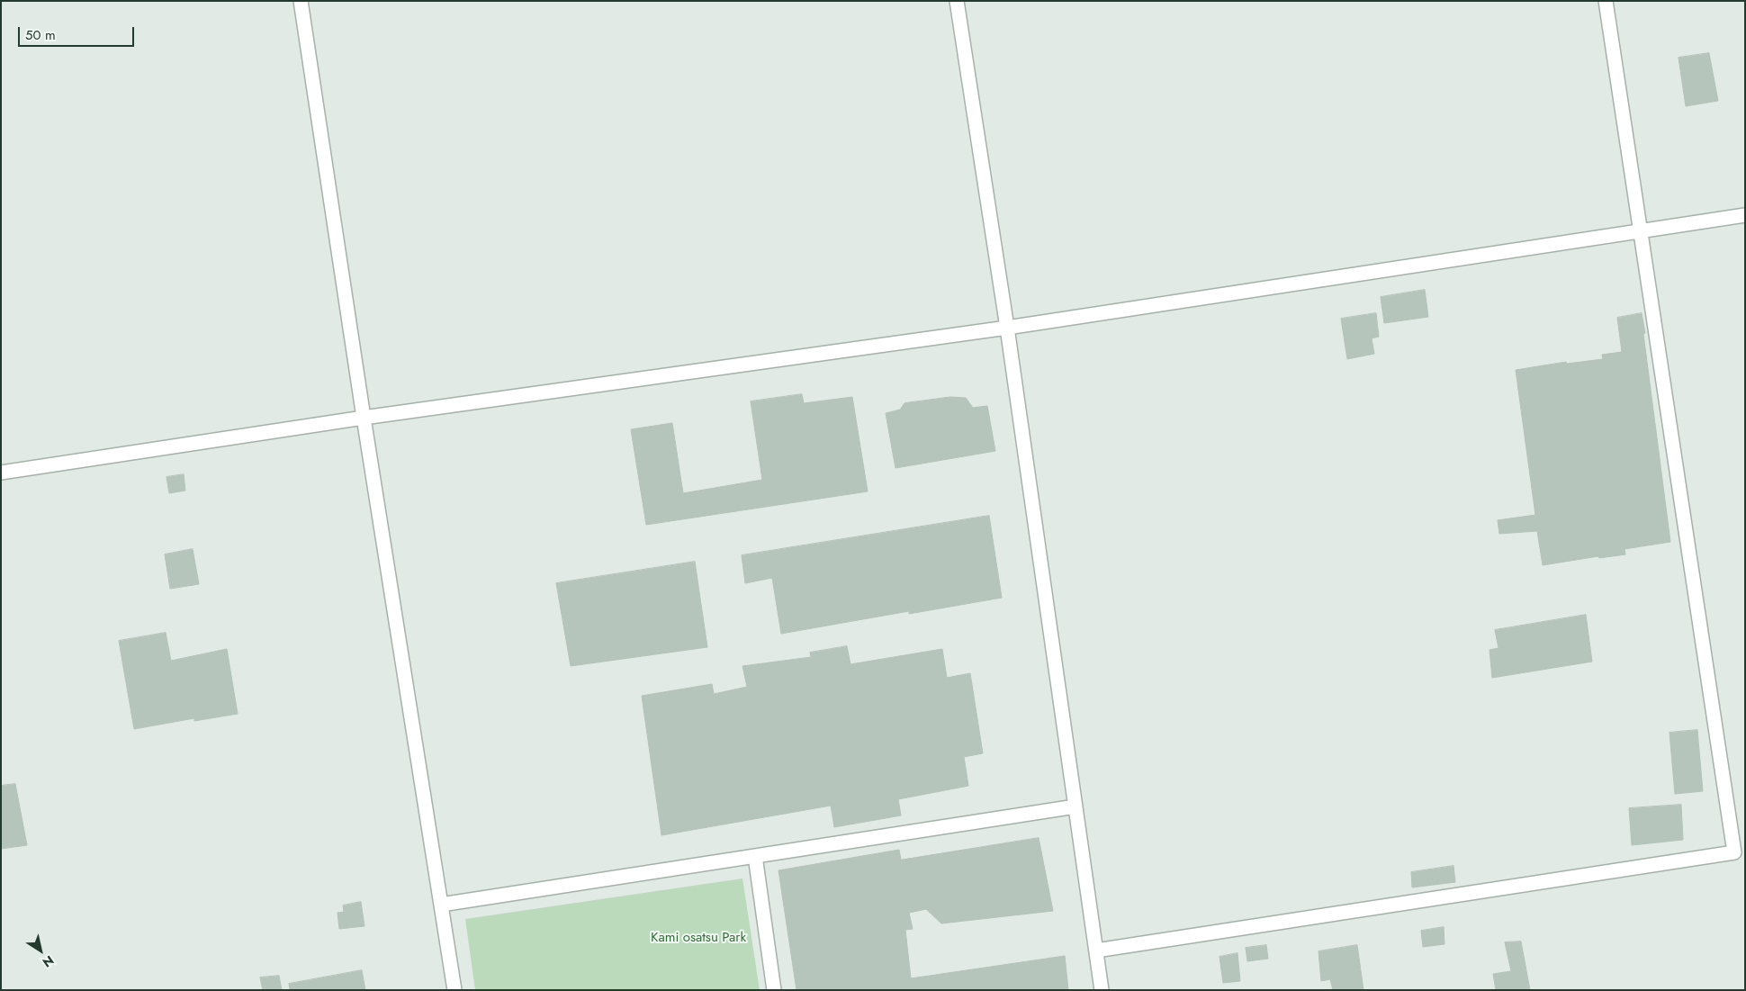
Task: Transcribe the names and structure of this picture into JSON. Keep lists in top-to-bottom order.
{
  "parks": ["Kami osatsu Park"],
  "scale_bar": "50 m",
  "north": "bottom right"
}
